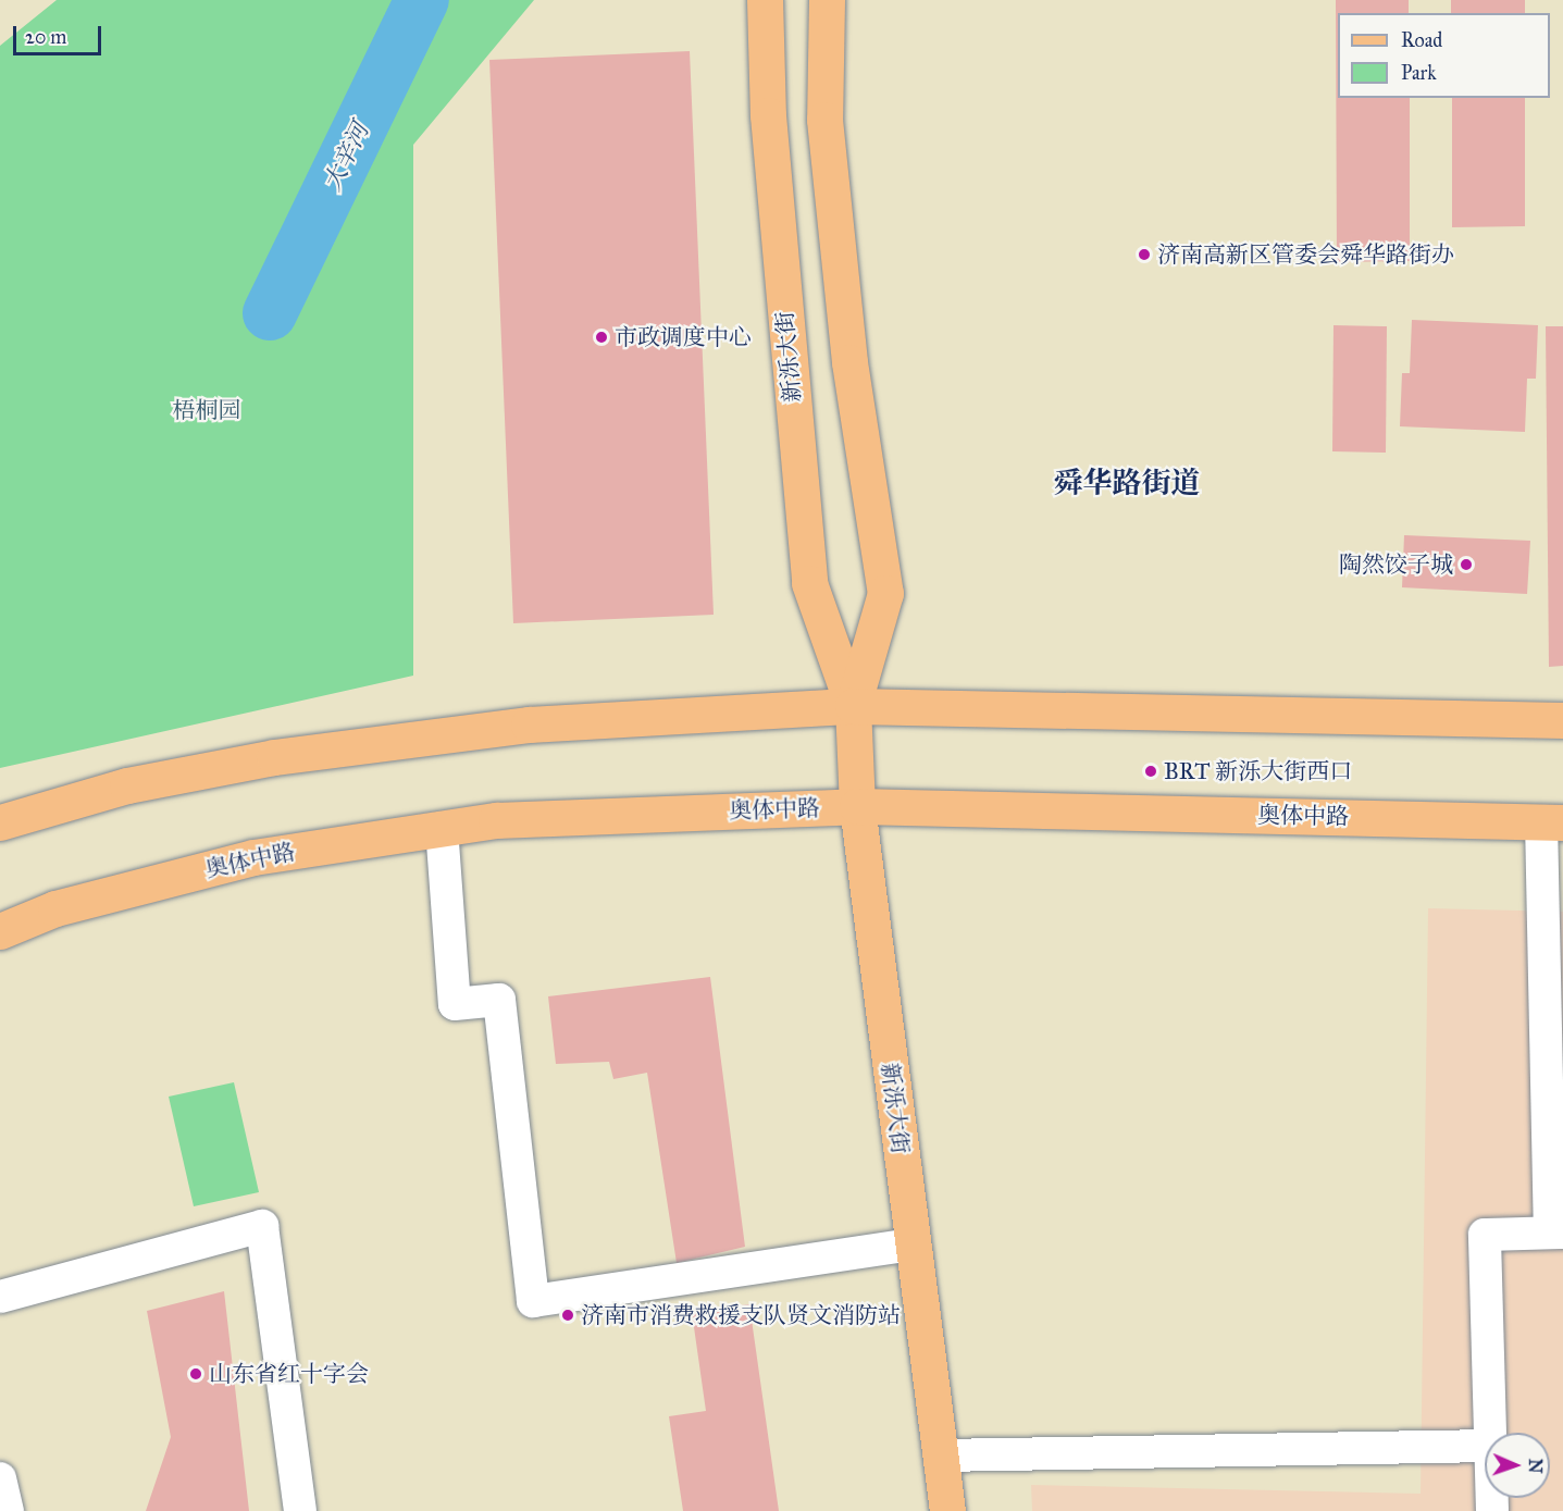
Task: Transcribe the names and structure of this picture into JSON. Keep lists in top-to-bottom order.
{
  "streets": {
    "main road": ["新泺大街", "奥体中路"]
  },
  "crossings": [
    ["新泺大街", "奥体中路"]
  ],
  "districts": ["舜华路街道"],
  "water": ["大辛河"],
  "parks": ["梧桐园"],
  "places": [
    "济南高新区管委会舜华路街办",
    "市政调度中心",
    "陶然饺子城",
    "BRT 新泺大街西口",
    "济南市消费救援支队贤文消防站",
    "山东省红十字会"
  ],
  "legend": ["Road", "Park"],
  "scale_bar": "20 m",
  "north": "right"
}
